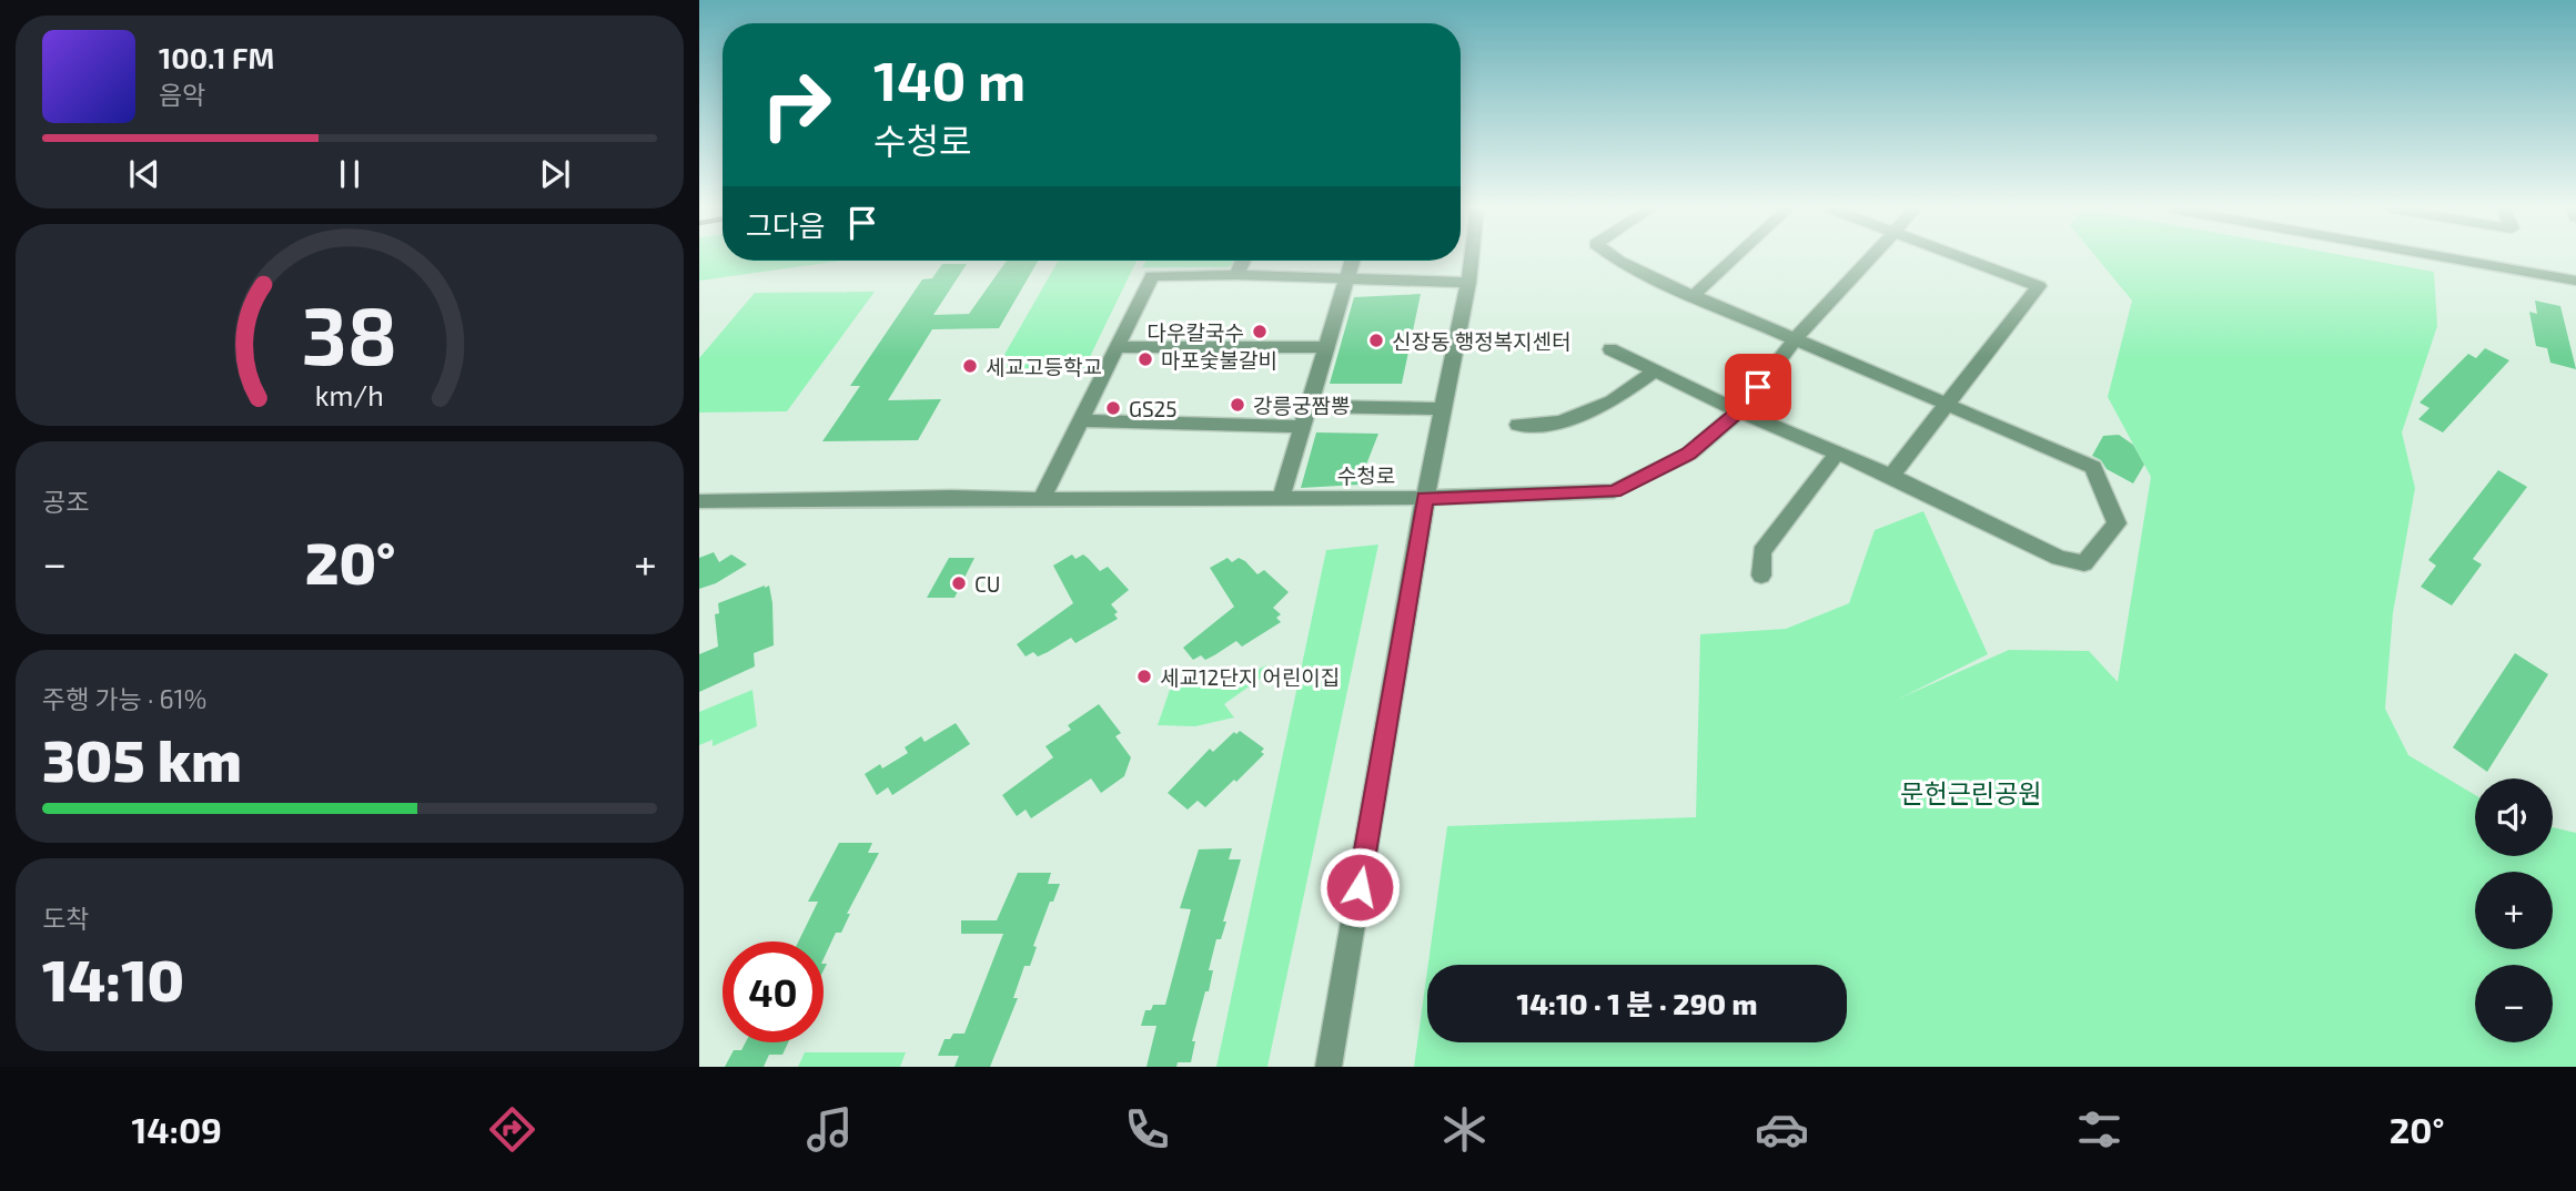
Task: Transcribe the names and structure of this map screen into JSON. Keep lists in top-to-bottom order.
{
  "streets": {
    "street": ["수청로"]
  },
  "parks": ["문헌근린공원"],
  "places": [
    "다우칼국수",
    "신장동 행정복지센터",
    "마포숯불갈비",
    "세교고등학교",
    "강릉궁짬뽕",
    "GS25",
    "CU",
    "세교12단지 어린이집"
  ],
  "page": {
    "turn": ["140 m", "수청로"],
    "song": ["100.1 FM", "음악"],
    "then": "그다음",
    "tile": [
      "공조",
      ["주행 가능 · 61%", "305 km"],
      ["도착", "14:10"]
    ],
    "heat": ["−", "20°", "+"],
    "map_buttons": ["+", "−"],
    "limit": "40",
    "trip": "14:10 · 1 분 · 290 m",
    "tabs": ["14:09", "20°"],
    "gauge": ["38", "km/h"]
  }
}
